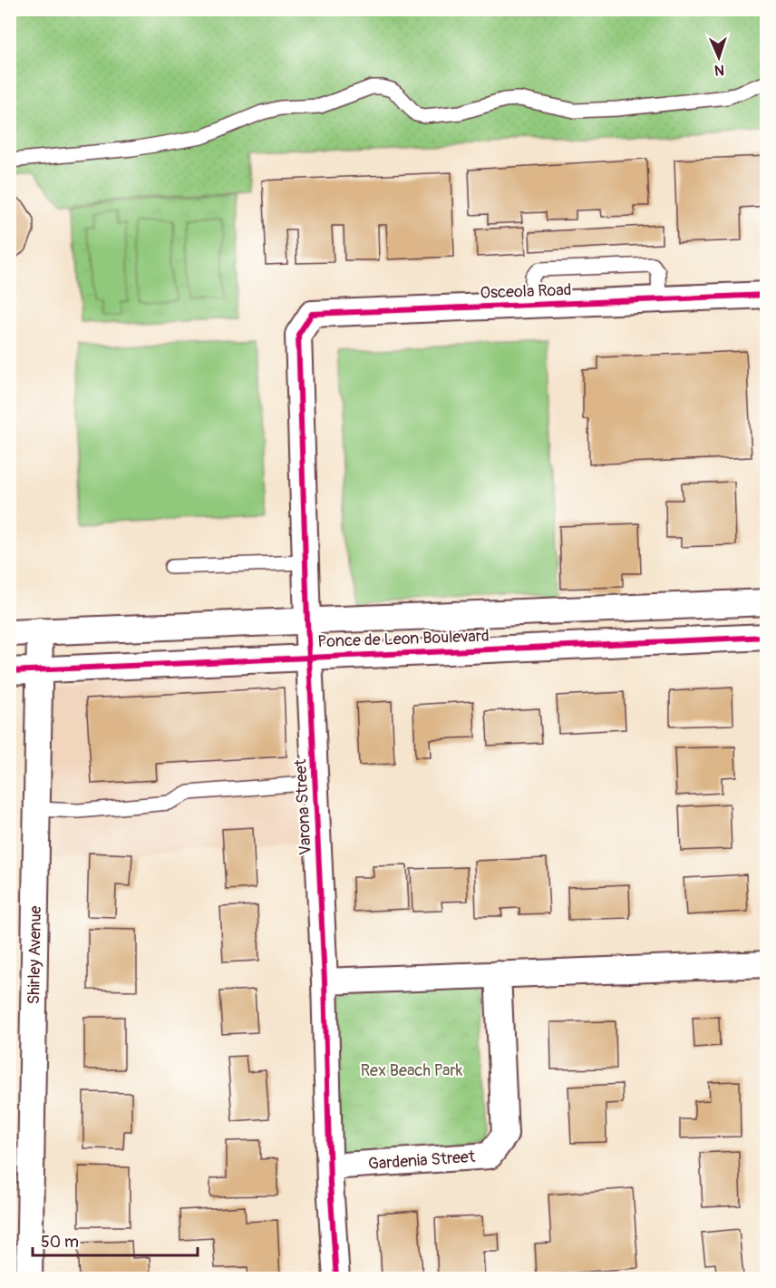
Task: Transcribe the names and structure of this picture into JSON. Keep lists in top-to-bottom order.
{
  "streets": {
    "street": [
      "Osceola Road",
      "Ponce de Leon Boulevard",
      "Varona Street",
      "Shirley Avenue",
      "Gardenia Street"
    ]
  },
  "crossings": [
    ["Osceola Road", "Varona Street"],
    ["Ponce de Leon Boulevard", "Varona Street"],
    ["Ponce de Leon Boulevard", "Shirley Avenue"],
    ["Varona Street", "Gardenia Street"]
  ],
  "parks": ["Rex Beach Park"],
  "scale_bar": "50 m",
  "north": "bottom"
}
